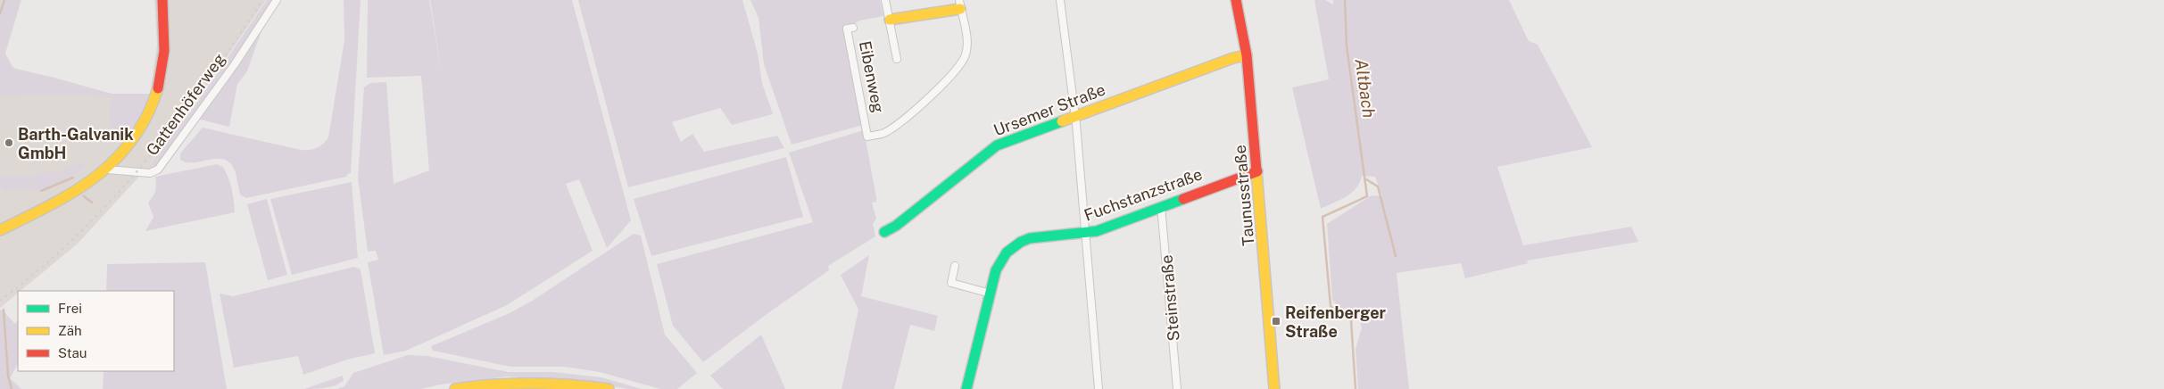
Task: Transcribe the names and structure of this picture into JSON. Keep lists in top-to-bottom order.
{
  "streets": {
    "street": [
      "Eibenweg",
      "Gattenhöferweg",
      "Ursemer Straße",
      "Fuchstanzstraße",
      "Taunusstraße",
      "Steinstraße"
    ]
  },
  "crossings": [
    ["Ursemer Straße", "Taunusstraße"],
    ["Fuchstanzstraße", "Taunusstraße"],
    ["Fuchstanzstraße", "Steinstraße"]
  ],
  "water": ["Altbach"],
  "places": {
    "other": ["Barth-Galvanik GmbH"],
    "transit": ["Reifenberger Straße"]
  },
  "legend": ["Frei", "Zäh", "Stau"]
}
